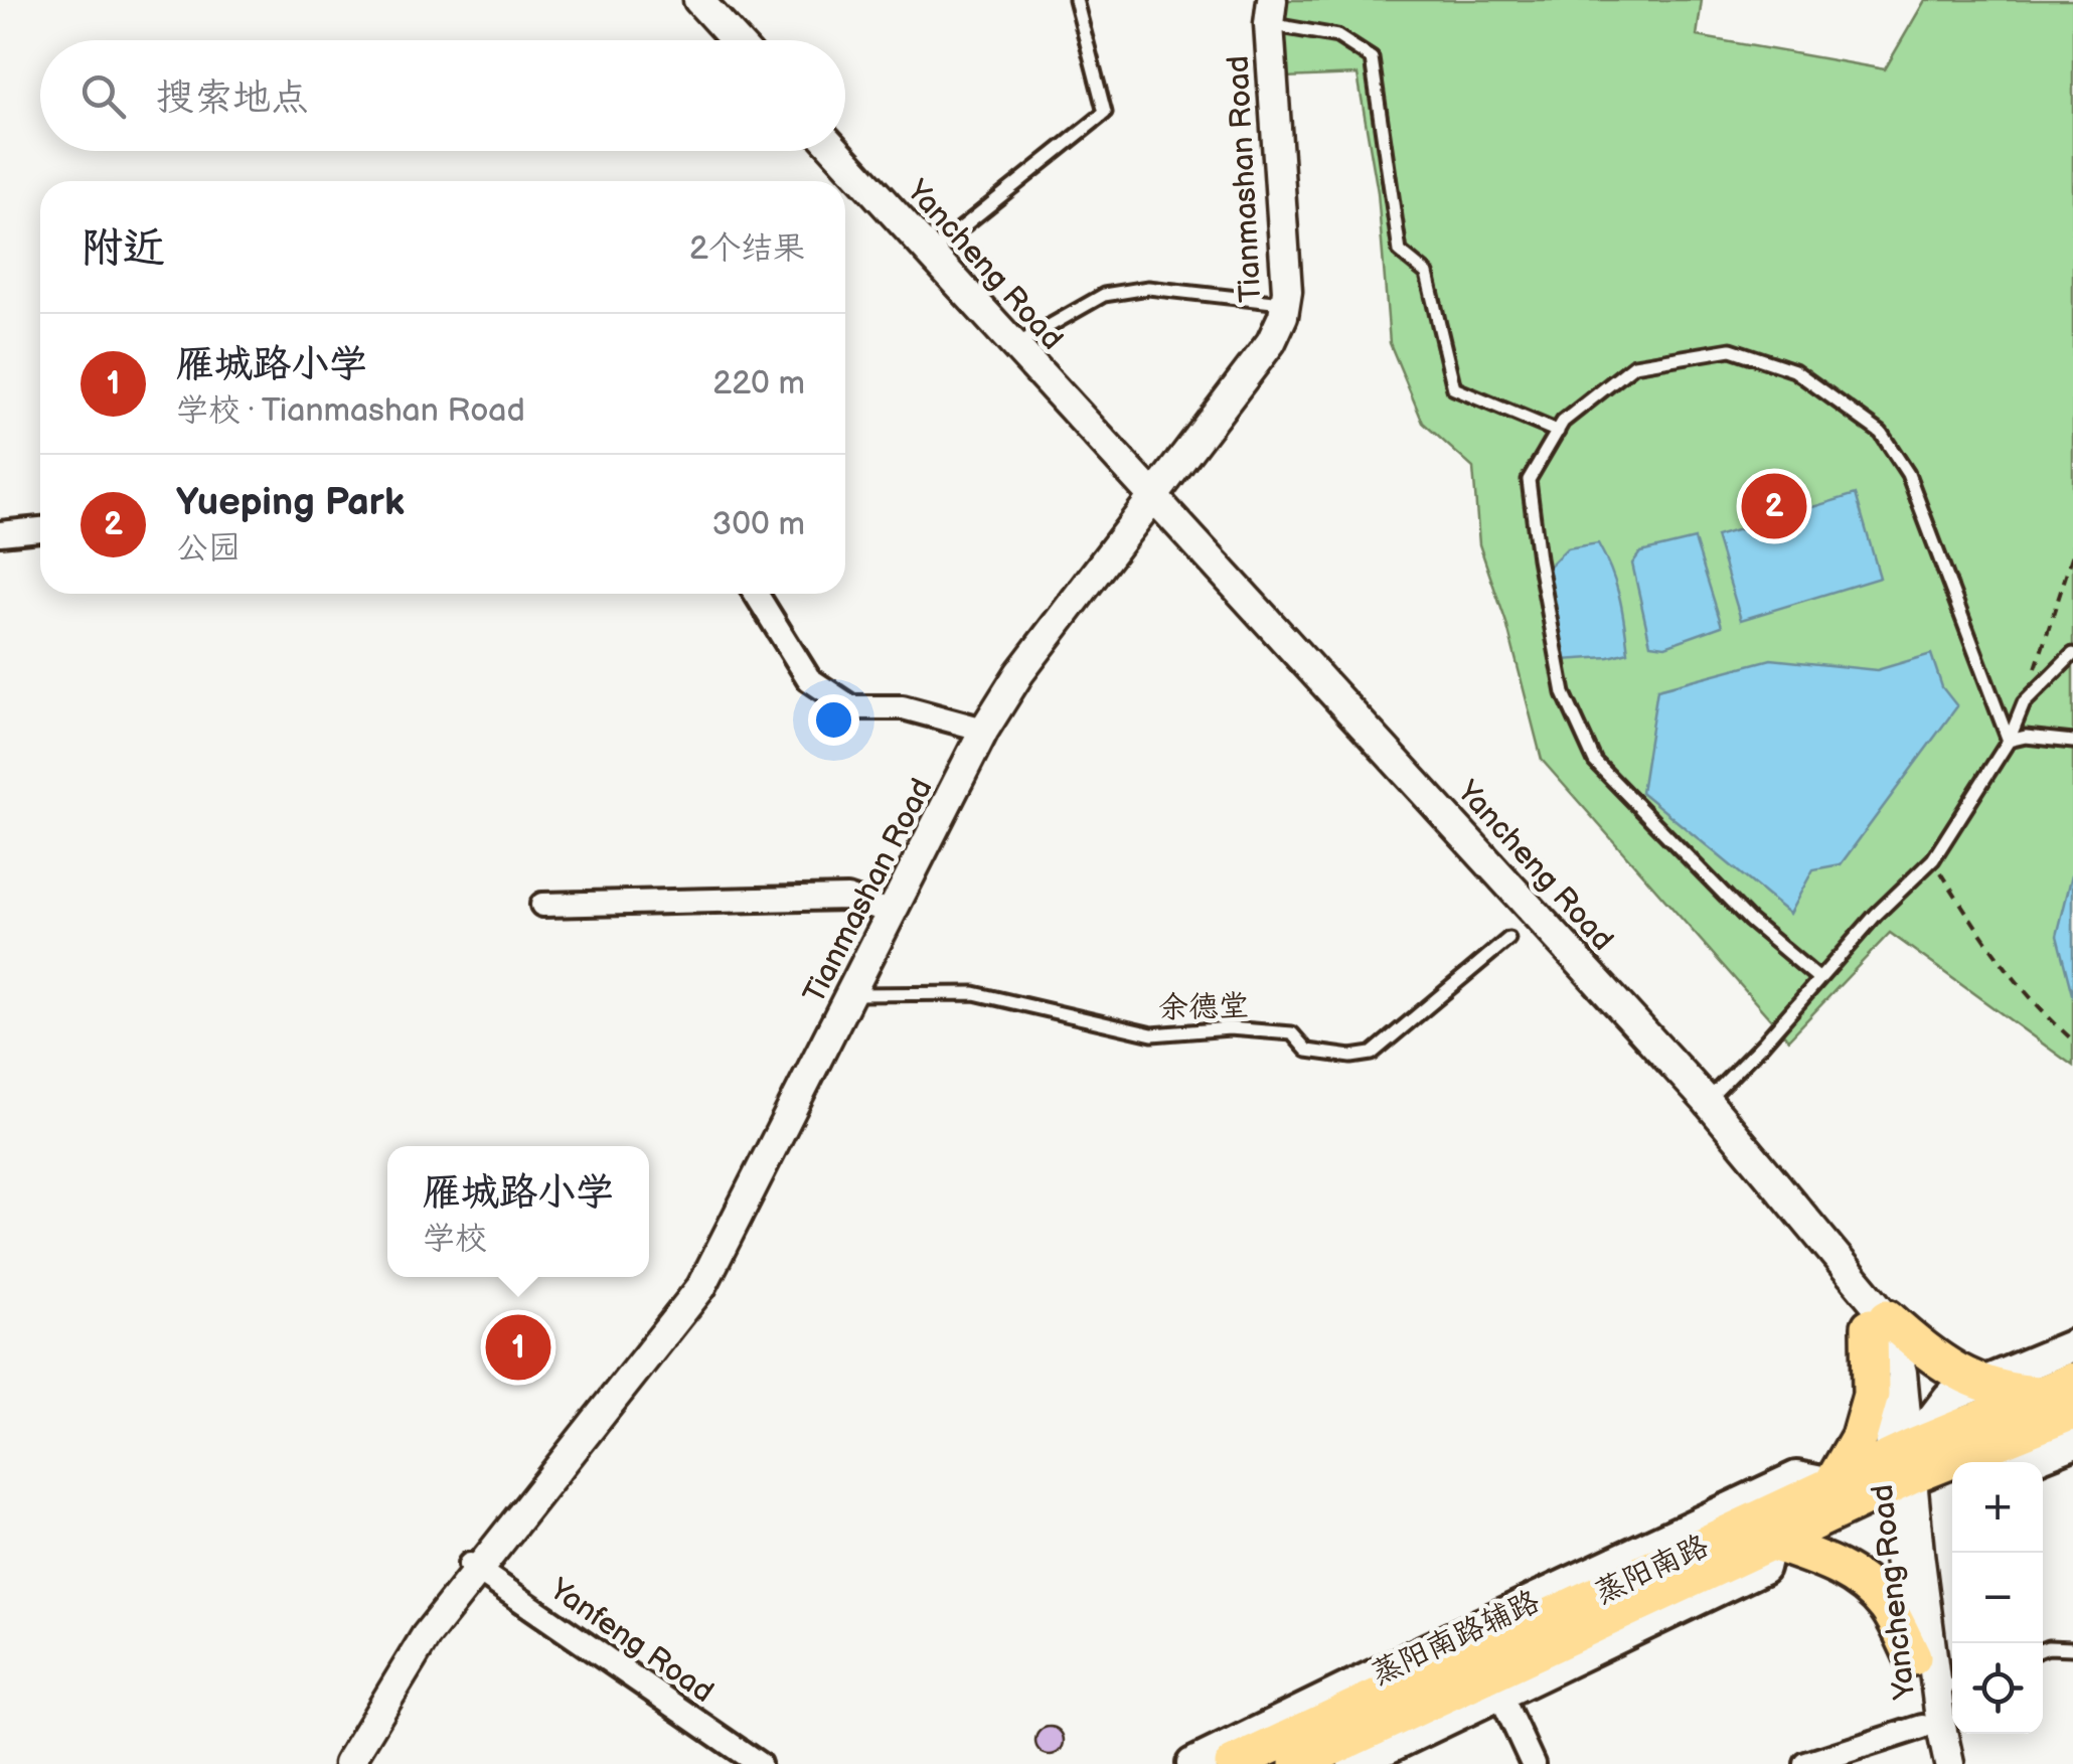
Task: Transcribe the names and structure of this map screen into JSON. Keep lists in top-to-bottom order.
{
  "streets": {
    "main road": ["蒸阳南路", "蒸阳南路辅路"],
    "street": ["Tianmashan Road", "Yancheng Road", "Yanfeng Road"],
    "lane": ["余德堂"]
  },
  "crossings": [
    ["Tianmashan Road", "Yancheng Road"],
    ["Tianmashan Road", "余德堂"],
    ["Tianmashan Road", "Yanfeng Road"],
    ["Yancheng Road", "蒸阳南路"],
    ["蒸阳南路", "蒸阳南路辅路"]
  ],
  "page": {
    "search": "搜索地点",
    "heading": ["附近", "2个结果"],
    "list": [
      {
        "mark": "1",
        "name": "雁城路小学",
        "note": "学校 · Tianmashan Road",
        "value": "220 m"
      },
      {
        "mark": "2",
        "name": "Yueping Park",
        "note": "公园",
        "value": "300 m"
      }
    ],
    "pins": ["2", "1"],
    "popup": ["雁城路小学", "学校"],
    "map_buttons": ["+", "−"]
  }
}
